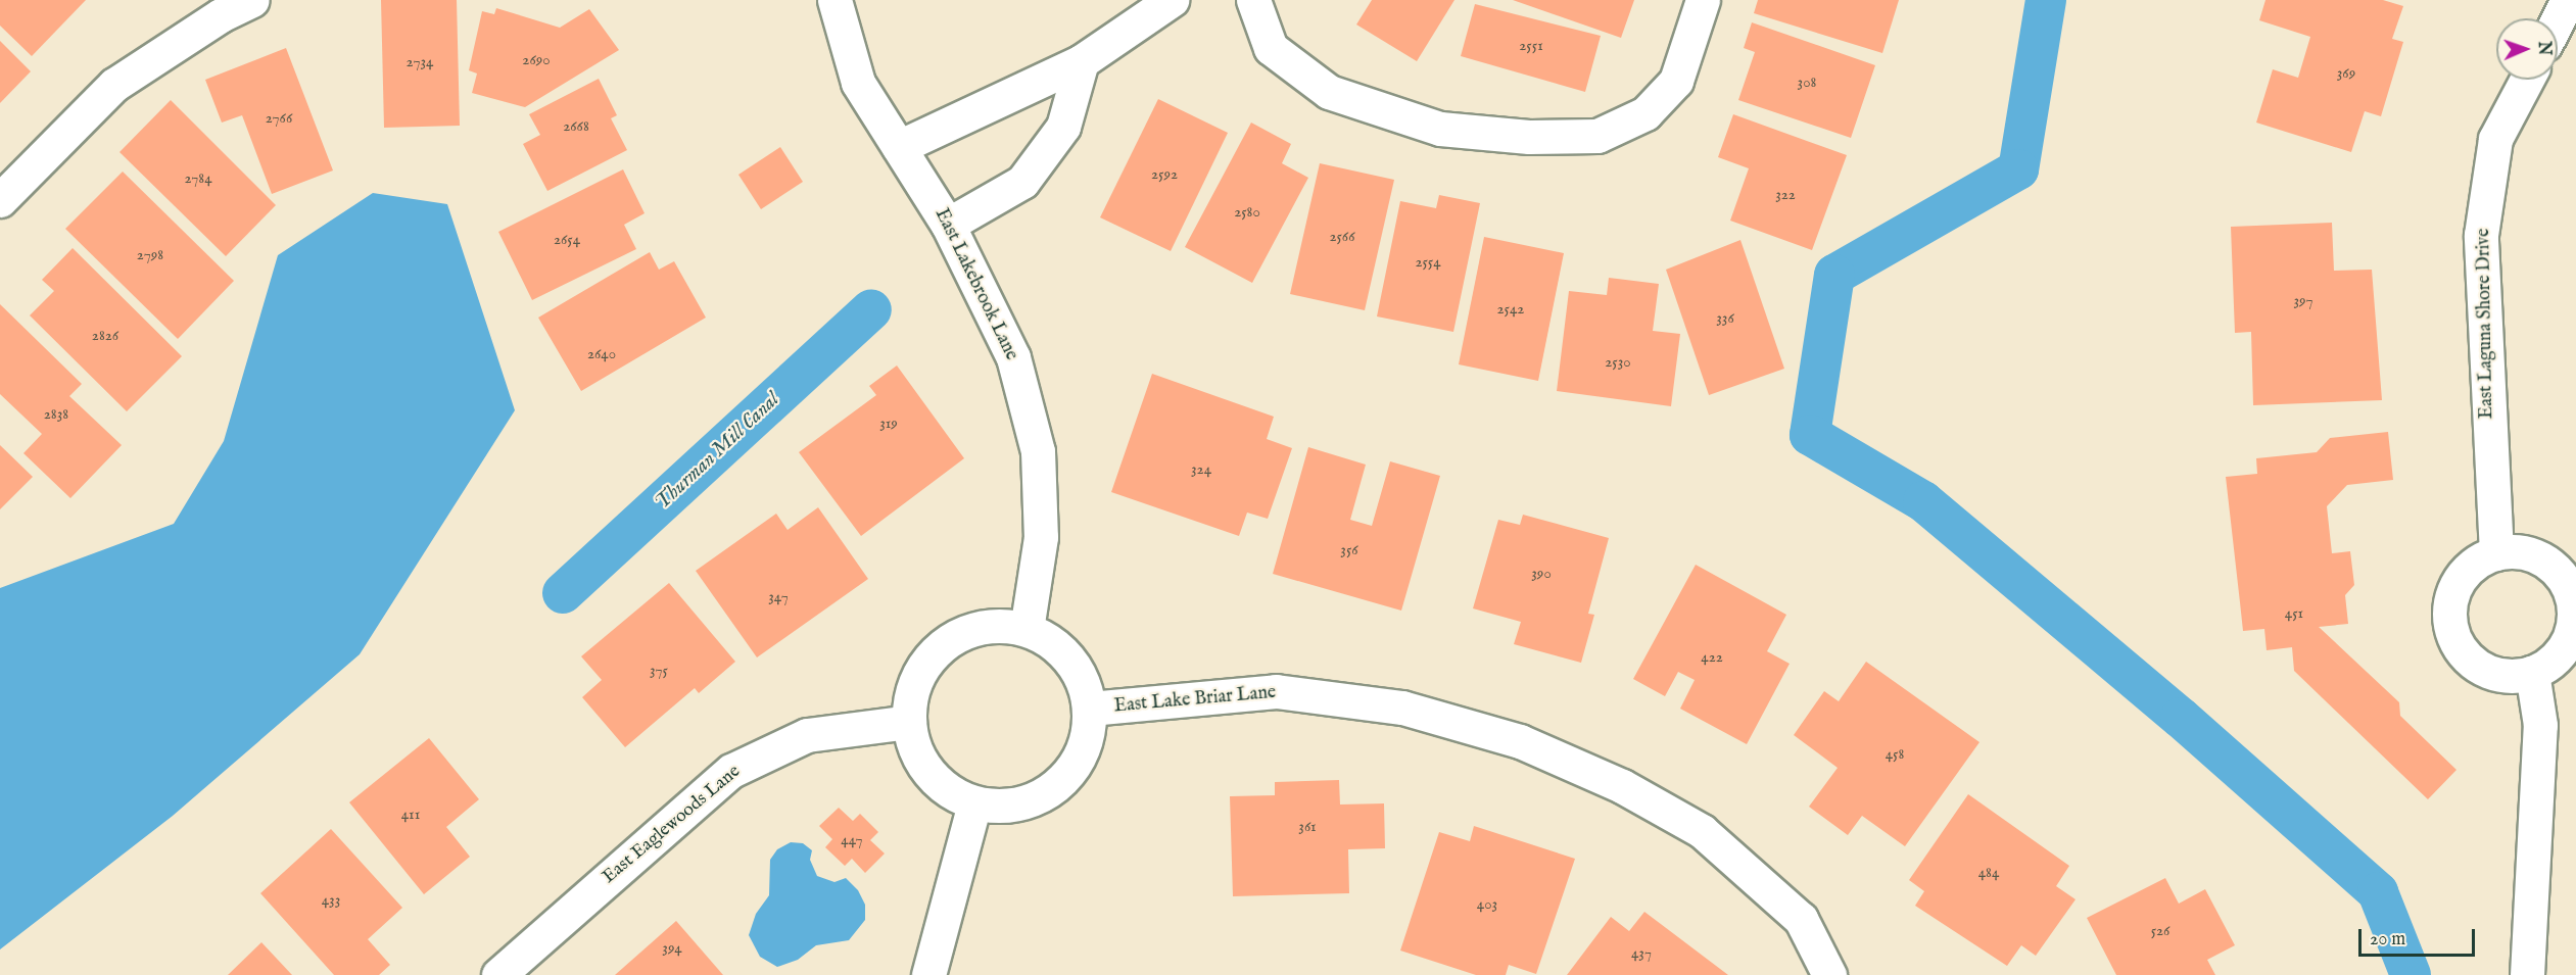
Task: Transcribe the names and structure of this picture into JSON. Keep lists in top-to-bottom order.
{
  "streets": {
    "street": [
      "East Lakebrook Lane",
      "East Laguna Shore Drive",
      "East Lake Briar Lane",
      "East Eaglewoods Lane"
    ]
  },
  "crossings": [
    ["East Lakebrook Lane", "East Lake Briar Lane"],
    ["East Lakebrook Lane", "East Eaglewoods Lane"],
    ["East Lake Briar Lane", "East Eaglewoods Lane"]
  ],
  "water": ["Thurman Mill Canal"],
  "house_numbers": [
    "2551",
    "2690",
    "2734",
    "369",
    "308",
    "2766",
    "2668",
    "2592",
    "2784",
    "322",
    "2580",
    "2566",
    "2654",
    "2798",
    "2554",
    "397",
    "2542",
    "336",
    "2826",
    "2640",
    "2530",
    "2838",
    "319",
    "324",
    "356",
    "390",
    "347",
    "451",
    "422",
    "375",
    "458",
    "411",
    "361",
    "447",
    "484",
    "433",
    "403",
    "526",
    "394",
    "437"
  ],
  "scale_bar": "20 m",
  "north": "right"
}
